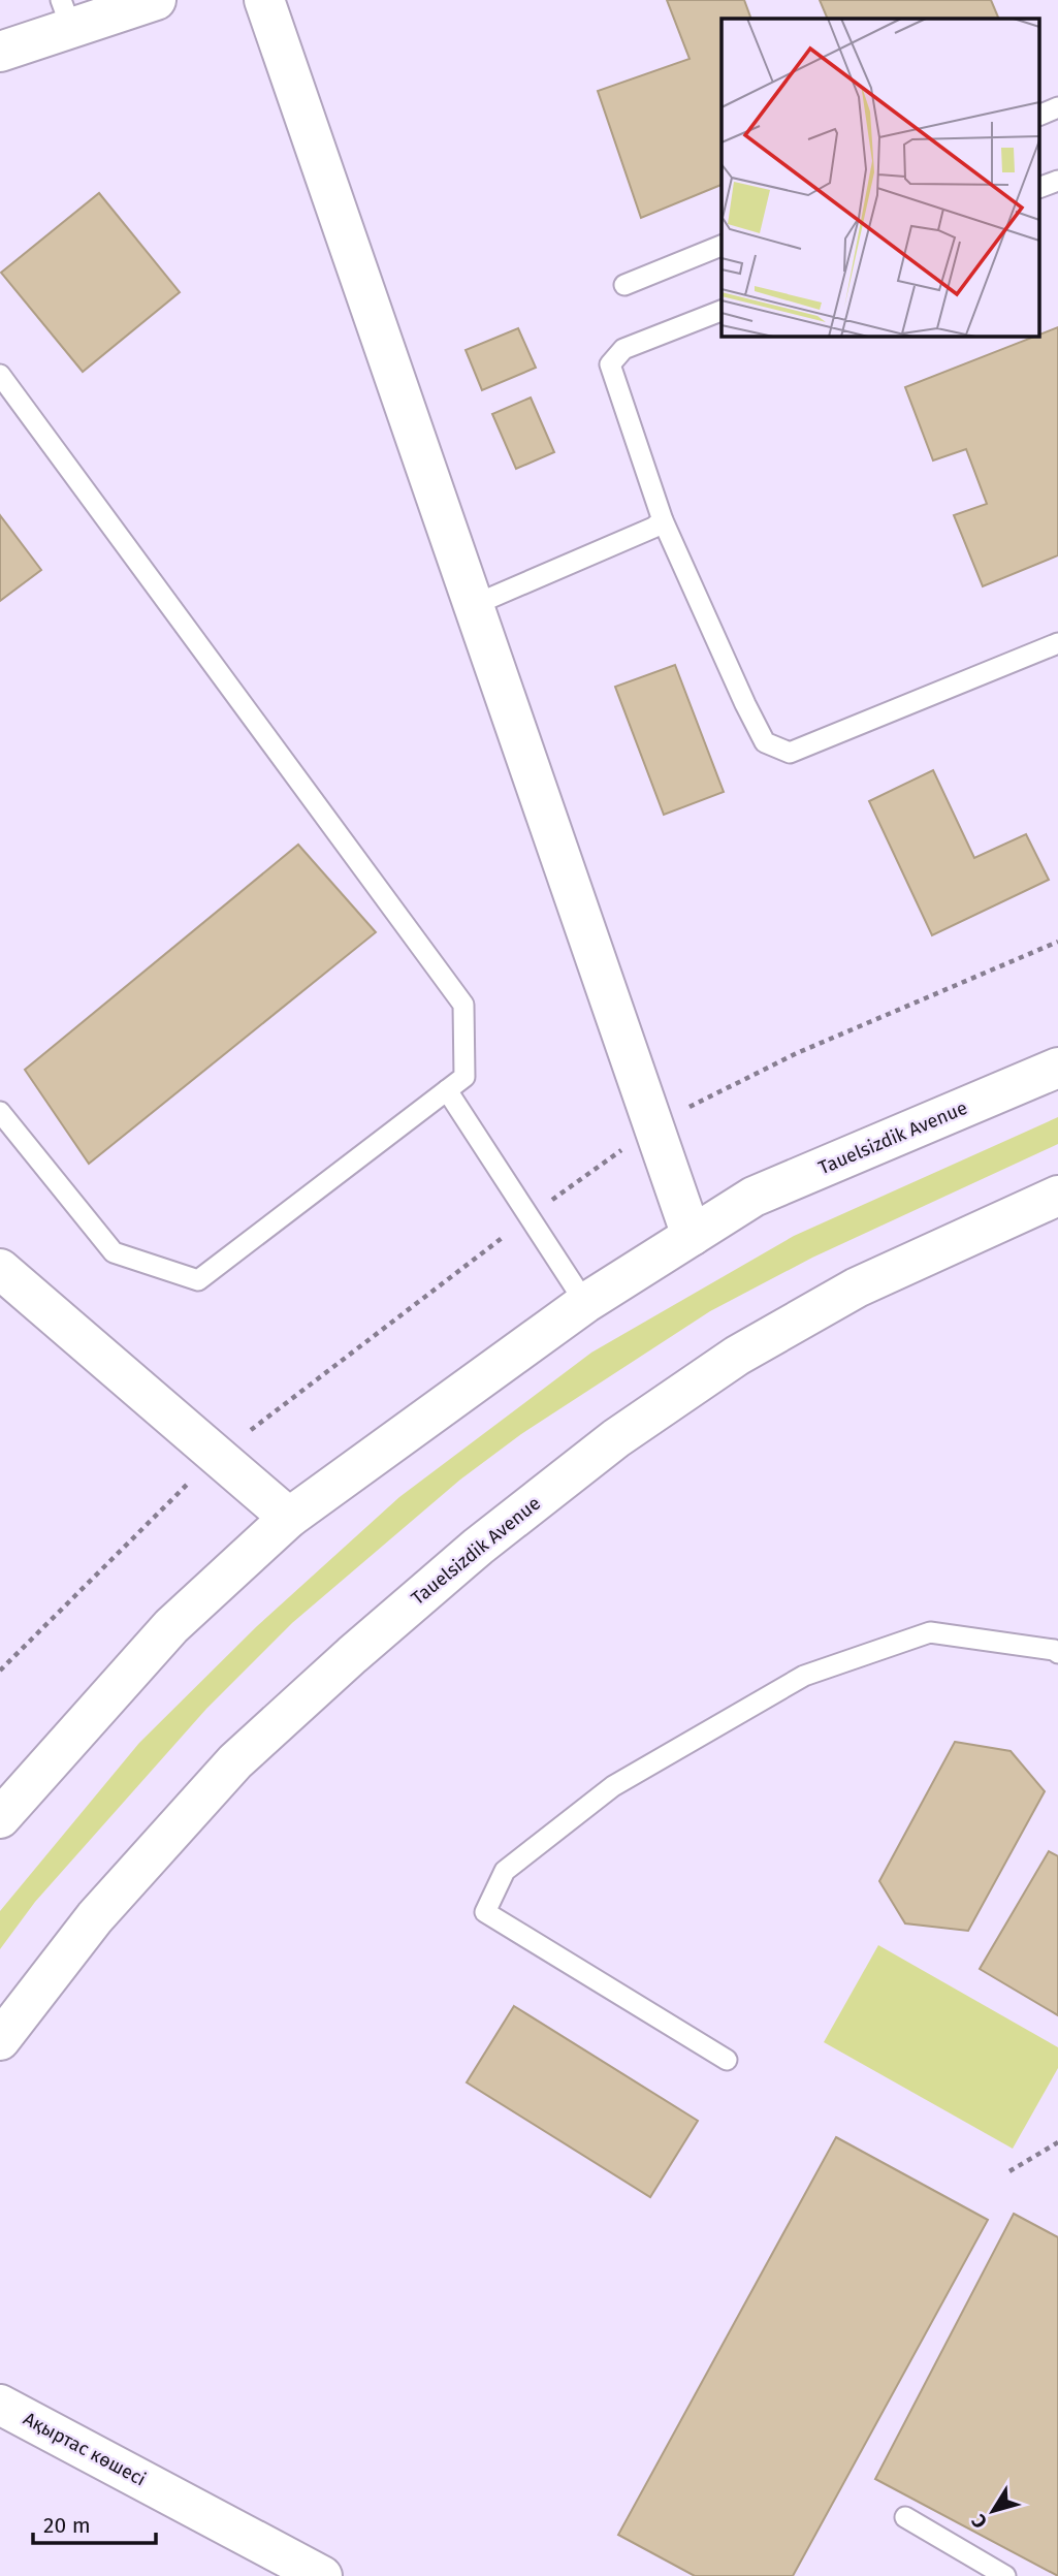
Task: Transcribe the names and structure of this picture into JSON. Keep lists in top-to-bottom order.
{
  "streets": {
    "main road": ["Tauelsizdik Avenue", "Ақыртас көшесі"]
  },
  "scale_bar": "20 m",
  "north": "bottom left"
}
